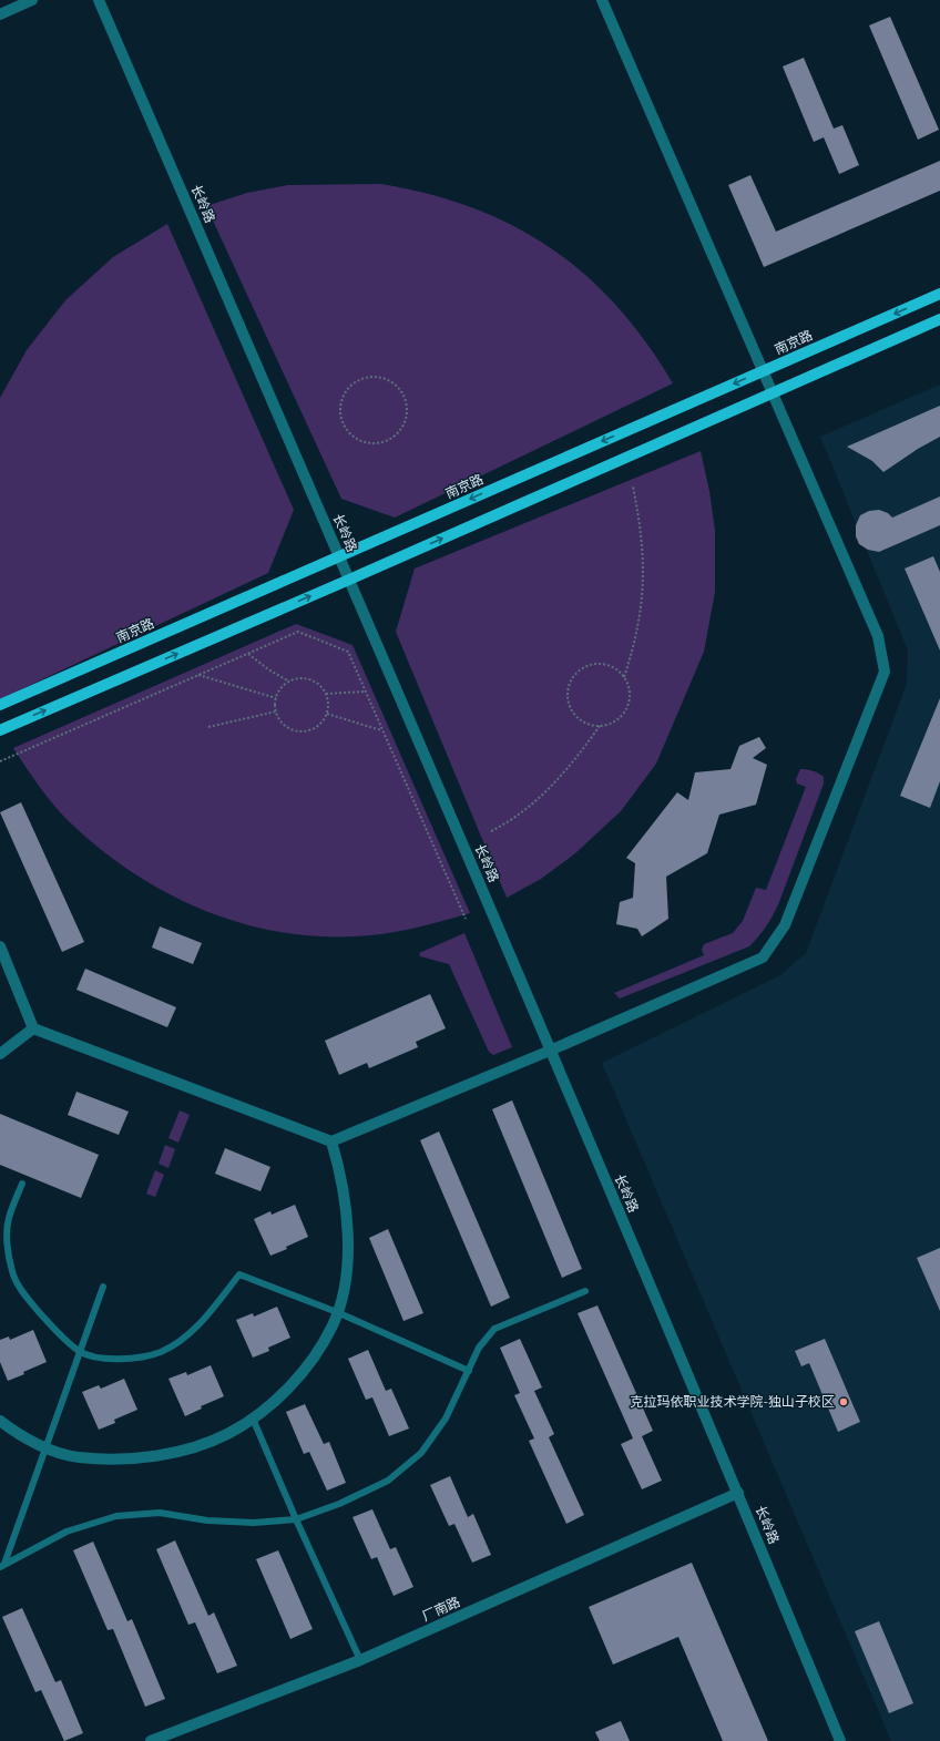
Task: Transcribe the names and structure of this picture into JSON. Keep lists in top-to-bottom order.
{
  "streets": {
    "main road": ["南京路"],
    "street": ["长岭路", "厂南路"]
  },
  "crossings": [
    ["长岭路", "南京路"],
    ["长岭路", "厂南路"]
  ],
  "places": ["克拉玛依职业技术学院-独山子校区"]
}
